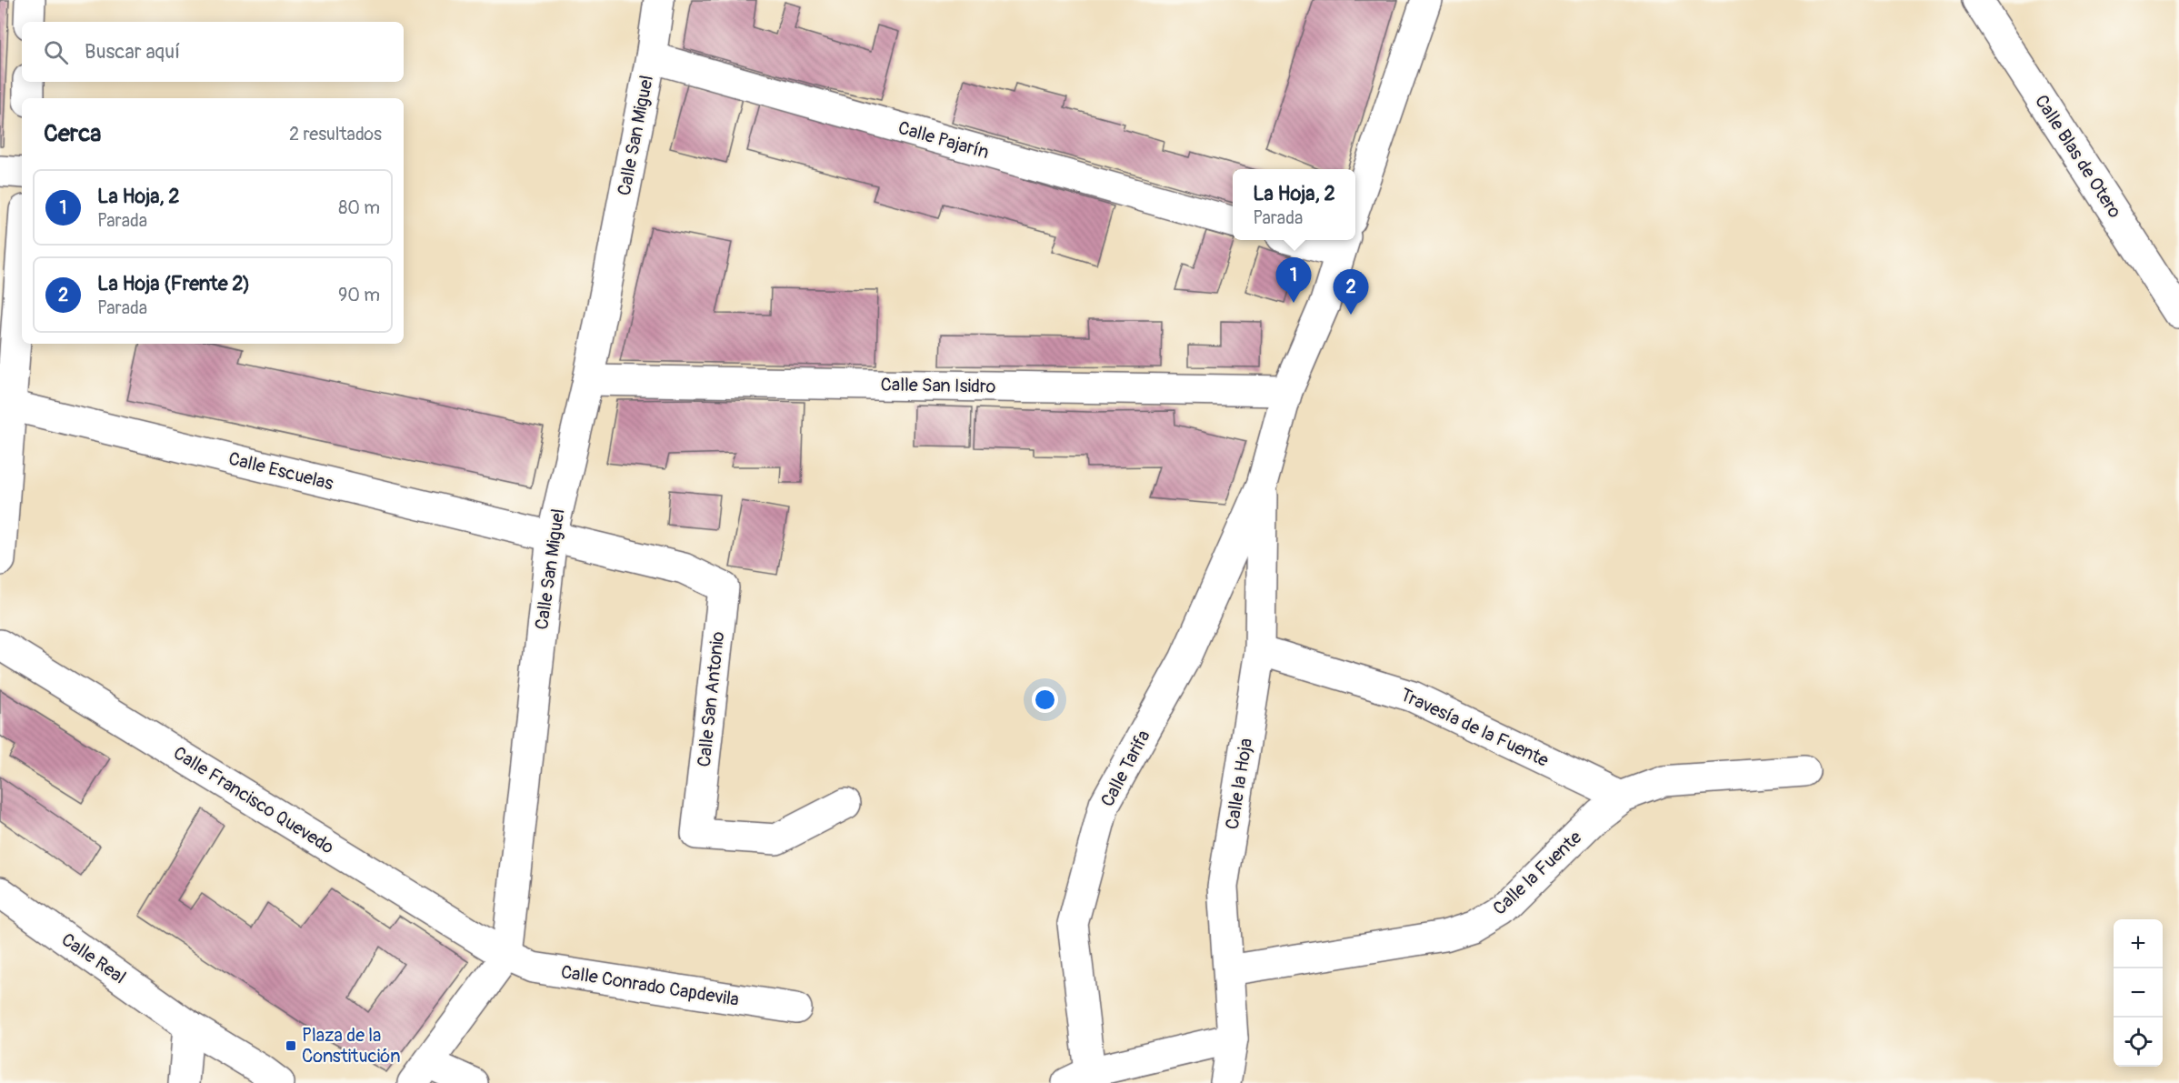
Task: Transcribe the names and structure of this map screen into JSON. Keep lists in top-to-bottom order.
{
  "streets": {
    "street": [
      "Calle San Miguel",
      "Calle Pajarín",
      "Calle Blas de Otero",
      "Calle San Isidro",
      "Calle Escuelas",
      "Calle San Antonio",
      "Travesía de la Fuente",
      "Calle Tarifa",
      "Calle la Hoja",
      "Calle Francisco Quevedo",
      "Calle la Fuente",
      "Calle Real",
      "Calle Conrado Capdevila"
    ]
  },
  "crossings": [
    ["Calle San Miguel", "Calle Pajarín"],
    ["Calle San Miguel", "Calle San Isidro"],
    ["Calle San Miguel", "Calle Escuelas"],
    ["Calle San Miguel", "Calle San Antonio"],
    ["Calle San Miguel", "Calle Francisco Quevedo"],
    ["Calle San Miguel", "Calle Conrado Capdevila"],
    ["Calle Escuelas", "Calle San Antonio"],
    ["Travesía de la Fuente", "Calle la Hoja"],
    ["Travesía de la Fuente", "Calle la Fuente"],
    ["Calle Tarifa", "Calle la Hoja"],
    ["Calle la Hoja", "Calle la Fuente"],
    ["Calle Francisco Quevedo", "Calle Conrado Capdevila"]
  ],
  "places": {
    "transit": ["Plaza de la Constitución"]
  },
  "page": {
    "search": "Buscar aquí",
    "heading": ["Cerca", "2 resultados"],
    "popup": ["La Hoja, 2", "Parada"],
    "list": [
      {
        "mark": "1",
        "name": "La Hoja, 2",
        "note": "Parada",
        "value": "80 m"
      },
      {
        "mark": "2",
        "name": "La Hoja (Frente 2)",
        "note": "Parada",
        "value": "90 m"
      }
    ],
    "pins": ["1", "2"],
    "map_buttons": ["+", "−"]
  }
}
